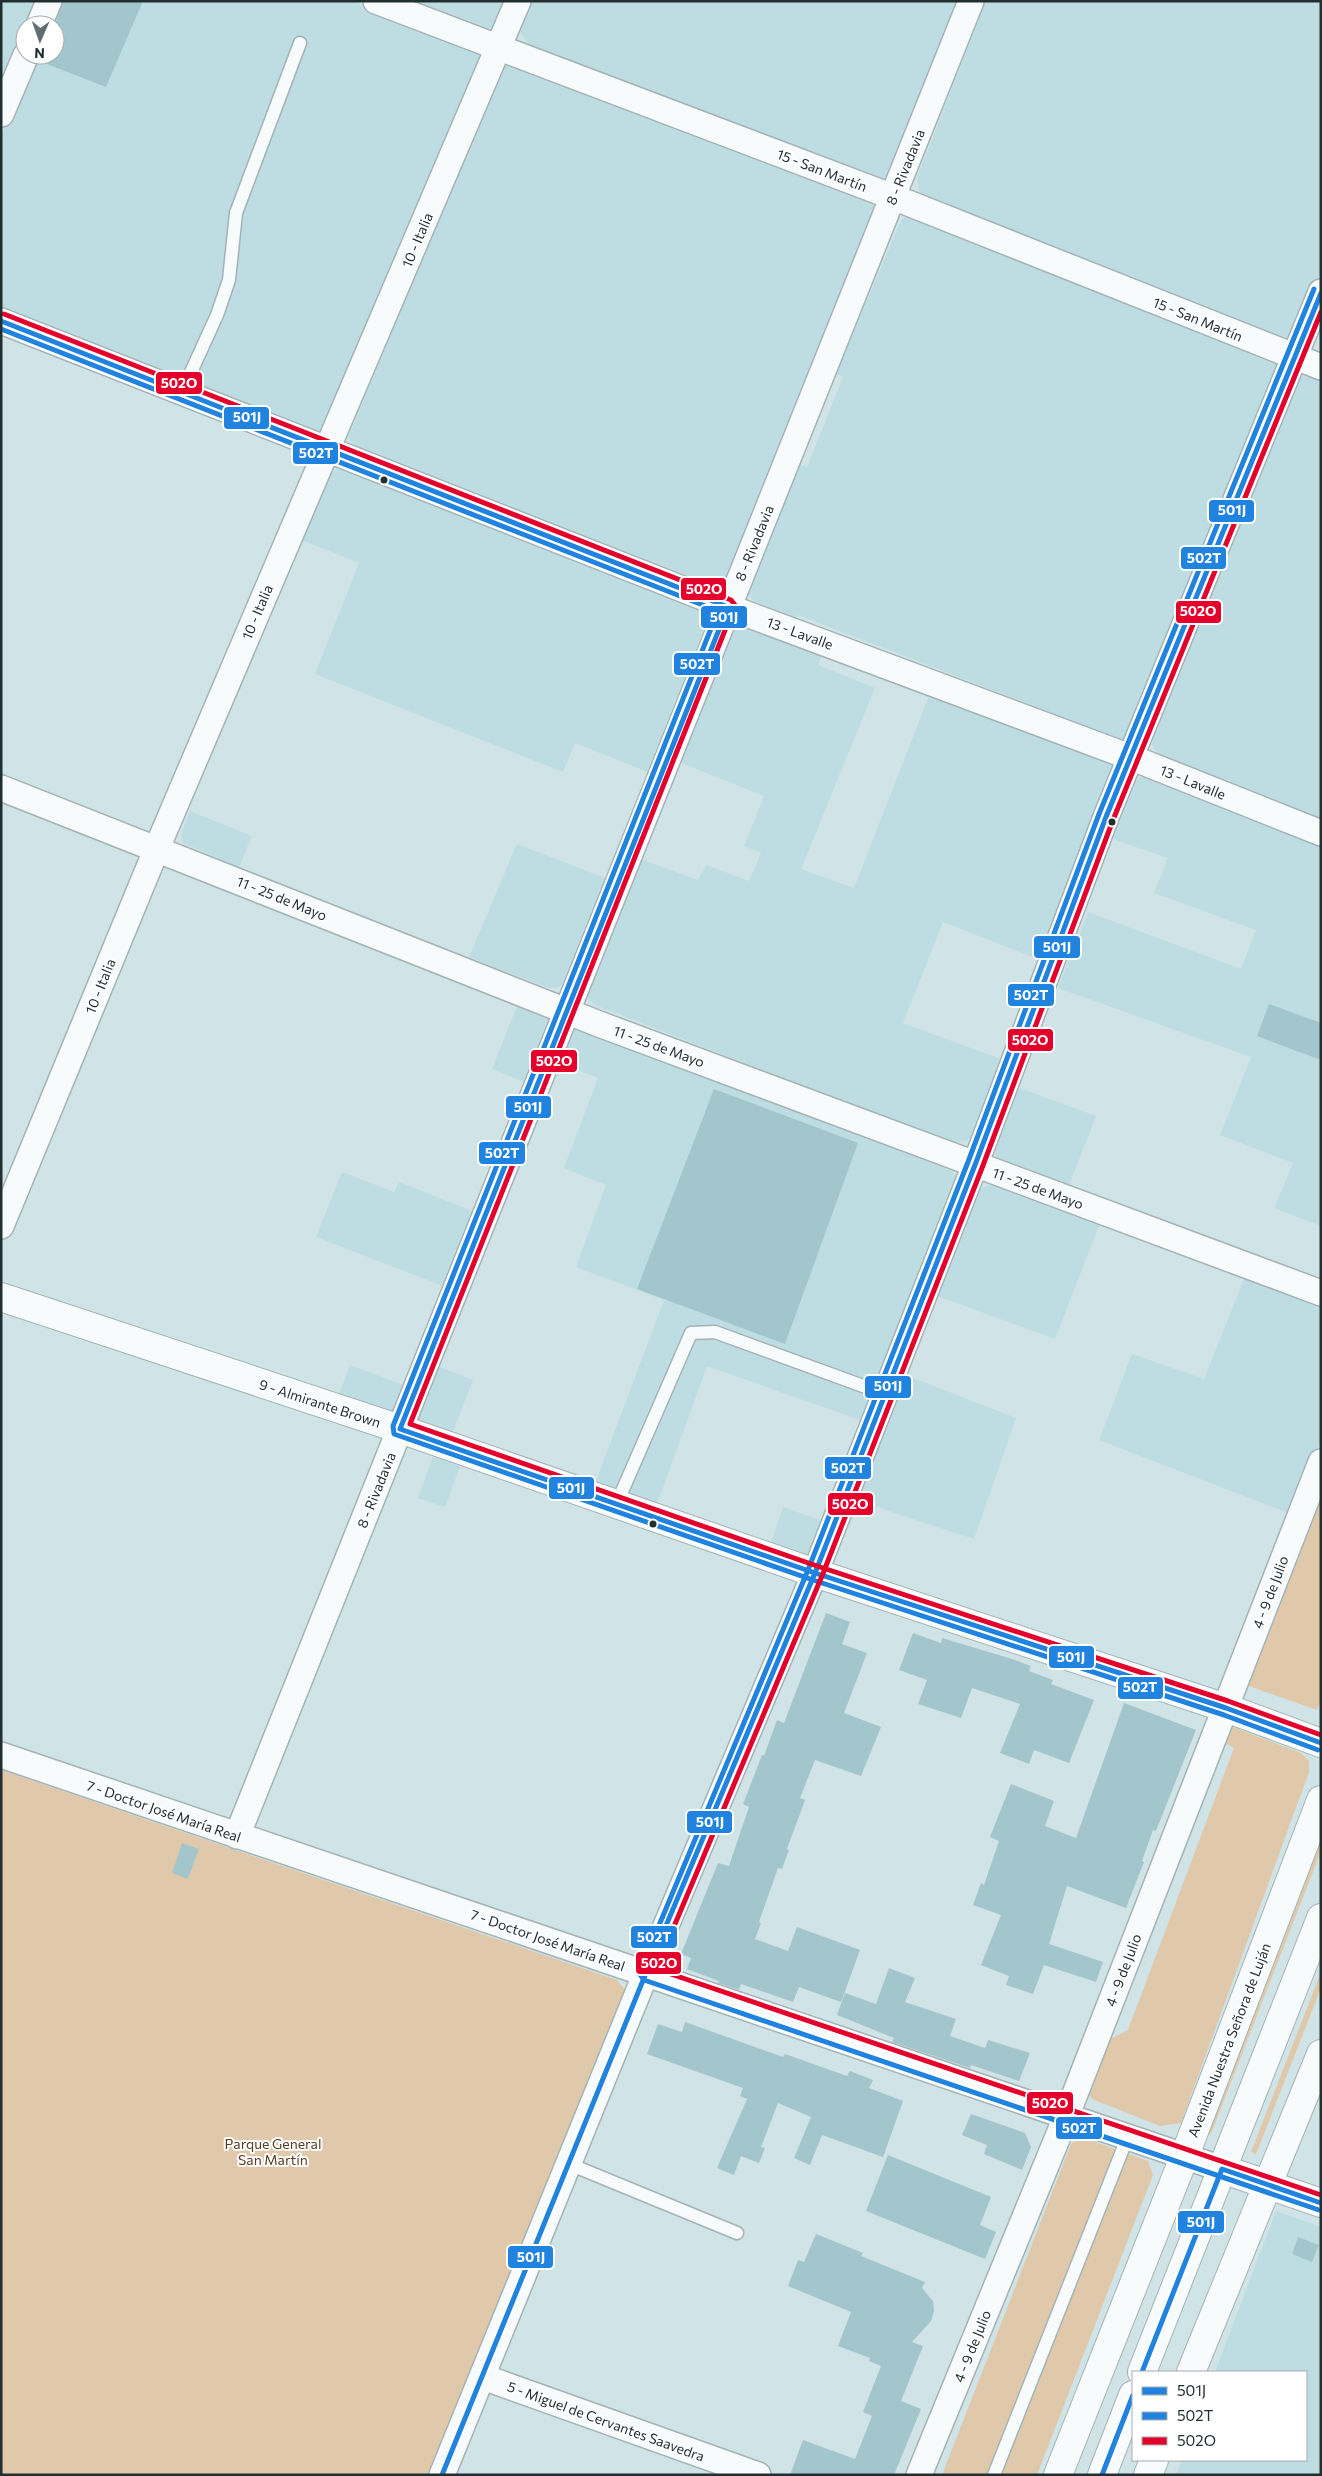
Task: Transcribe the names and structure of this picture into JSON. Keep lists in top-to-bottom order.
{
  "streets": {
    "street": [
      "8 - Rivadavia",
      "15 - San Martín",
      "10 - Italia",
      "13 - Lavalle",
      "11 - 25 de Mayo",
      "9 - Almirante Brown",
      "4 - 9 de Julio",
      "7 - Doctor José María Real",
      "Avenida Nuestra Señora de Luján",
      "5 - Miguel de Cervantes Saavedra"
    ]
  },
  "crossings": [
    ["8 - Rivadavia", "15 - San Martín"],
    ["8 - Rivadavia", "13 - Lavalle"],
    ["8 - Rivadavia", "11 - 25 de Mayo"],
    ["8 - Rivadavia", "9 - Almirante Brown"],
    ["8 - Rivadavia", "7 - Doctor José María Real"],
    ["15 - San Martín", "10 - Italia"],
    ["10 - Italia", "13 - Lavalle"],
    ["10 - Italia", "11 - 25 de Mayo"],
    ["9 - Almirante Brown", "4 - 9 de Julio"],
    ["4 - 9 de Julio", "7 - Doctor José María Real"],
    ["7 - Doctor José María Real", "Avenida Nuestra Señora de Luján"]
  ],
  "parks": ["Parque General San Martín"],
  "lines": ["transit line 502T", "transit line 501J", "transit line 502O"],
  "legend": ["501J", "502T", "502O"],
  "north": "bottom"
}
